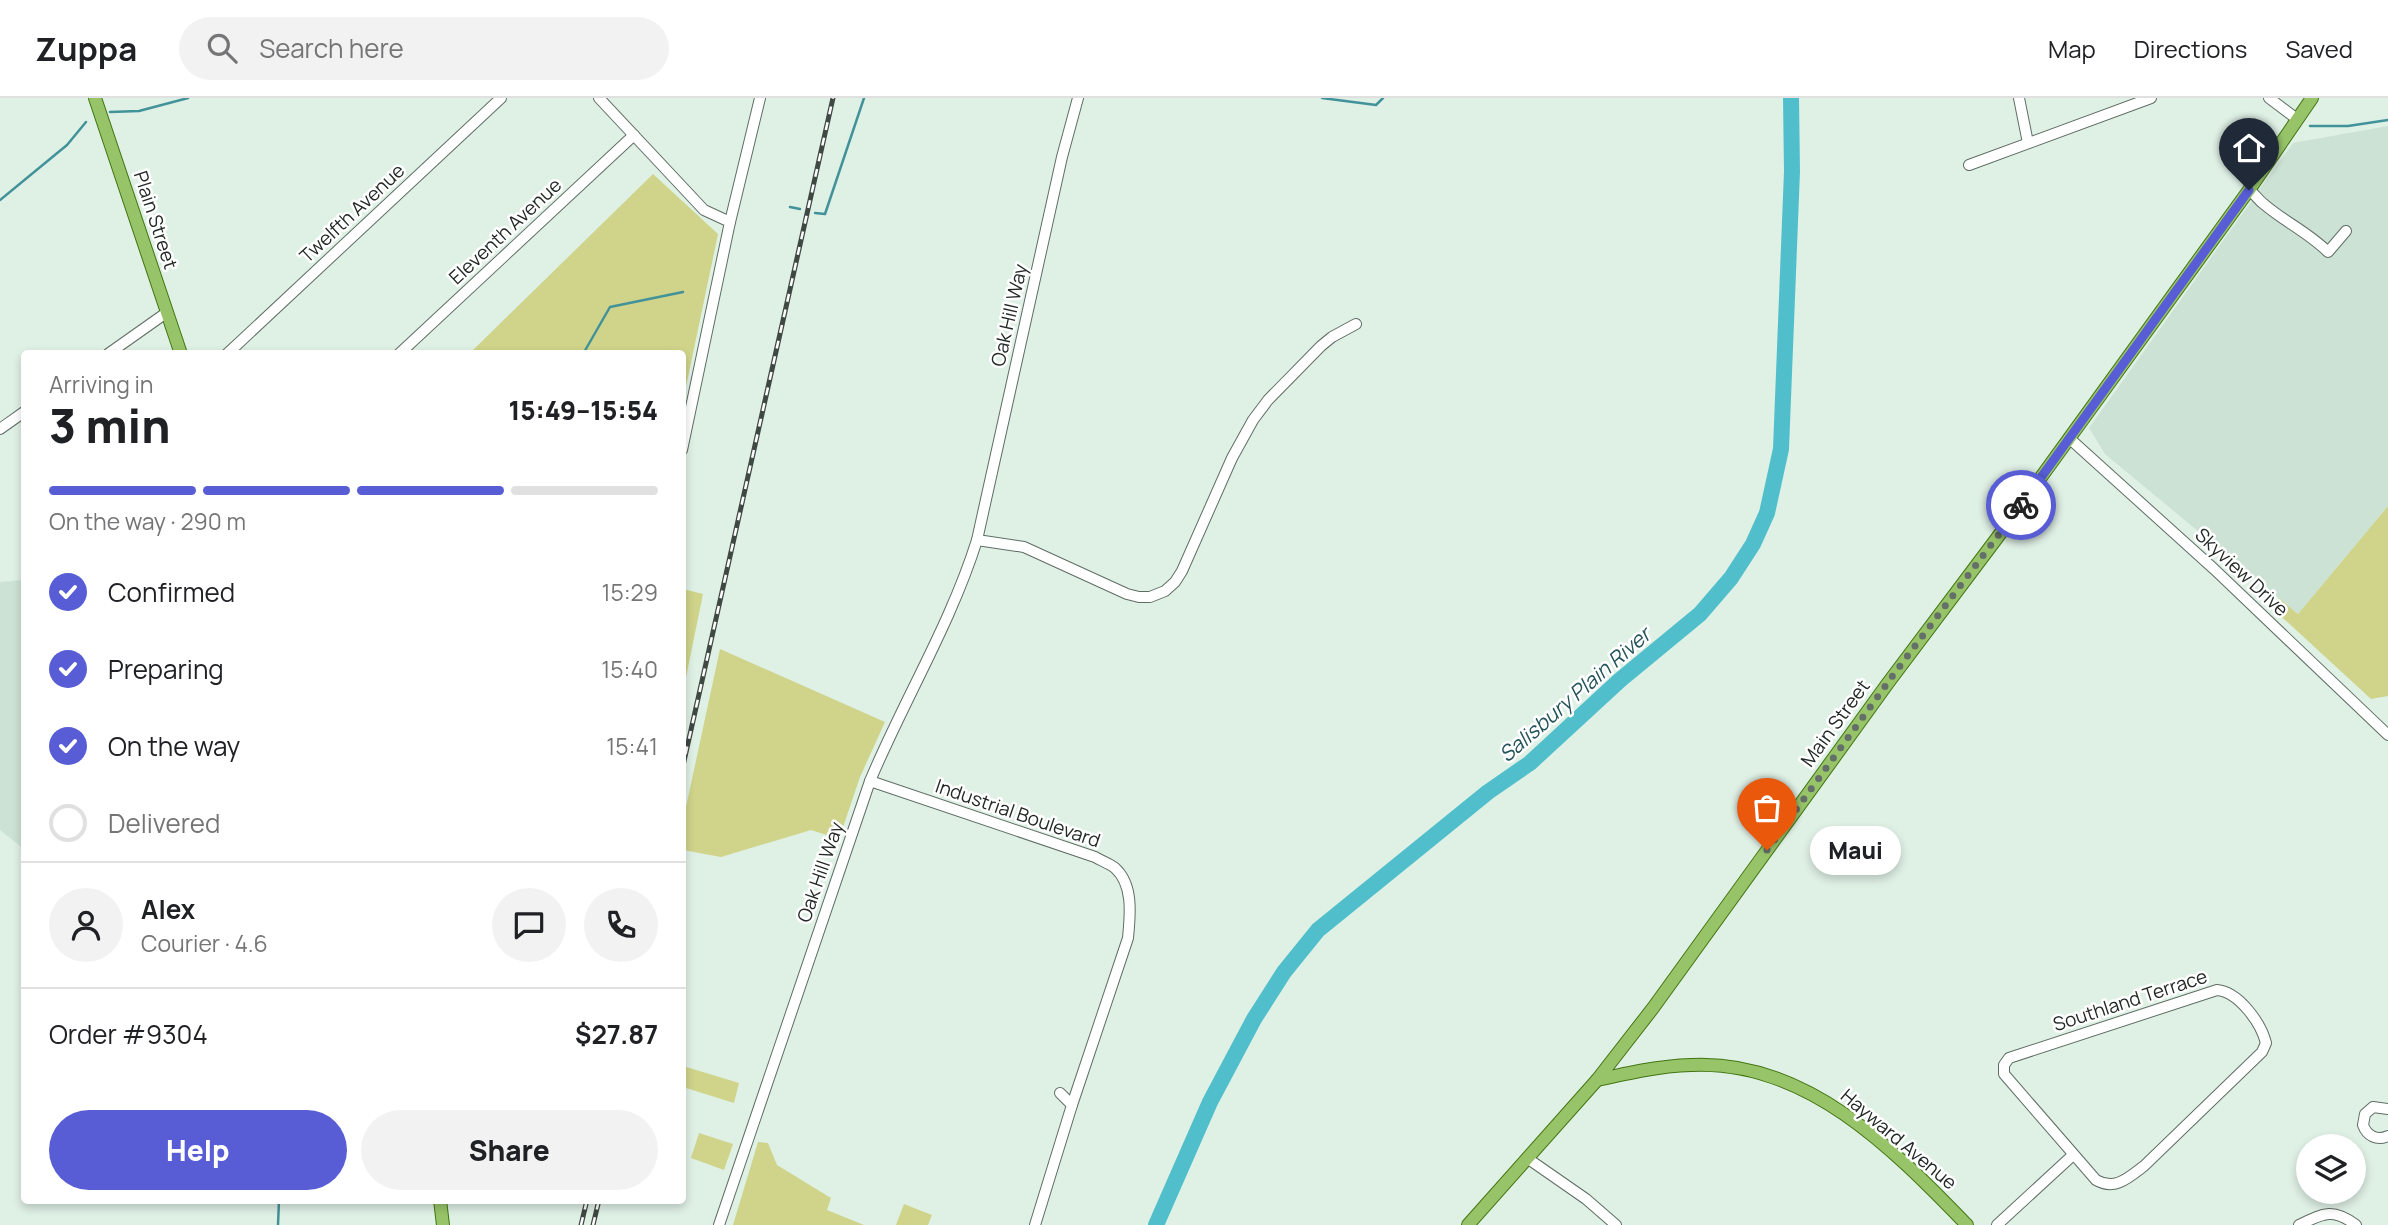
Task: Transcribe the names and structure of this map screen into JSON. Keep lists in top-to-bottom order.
{
  "streets": {
    "main road": ["Plain Street", "Main Street", "Hayward Avenue"],
    "street": [
      "Twelfth Avenue",
      "Eleventh Avenue",
      "Oak Hill Way",
      "Skyview Drive",
      "Industrial Boulevard",
      "Southland Terrace"
    ]
  },
  "crossings": [
    ["Oak Hill Way", "Industrial Boulevard"],
    ["Skyview Drive", "Main Street"],
    ["Main Street", "Hayward Avenue"]
  ],
  "water": ["Salisbury Plain River"],
  "places": ["Maui"],
  "page": {
    "header": "Zuppa",
    "search": "Search here",
    "nav": ["Map", "Directions", "Saved"],
    "heading": ["3 min", "Arriving in", "15:49–15:54"],
    "panel": [
      "Alex",
      "Courier · 4.6",
      "Order #9304",
      "$27.87"
    ],
    "bar": "On the way · 290 m",
    "list": [
      ["Confirmed", "15:29"],
      ["Preparing", "15:40"],
      ["On the way", "15:41"],
      "Delivered"
    ],
    "bubble": "Maui",
    "buttons": ["Help", "Share"]
  }
}
